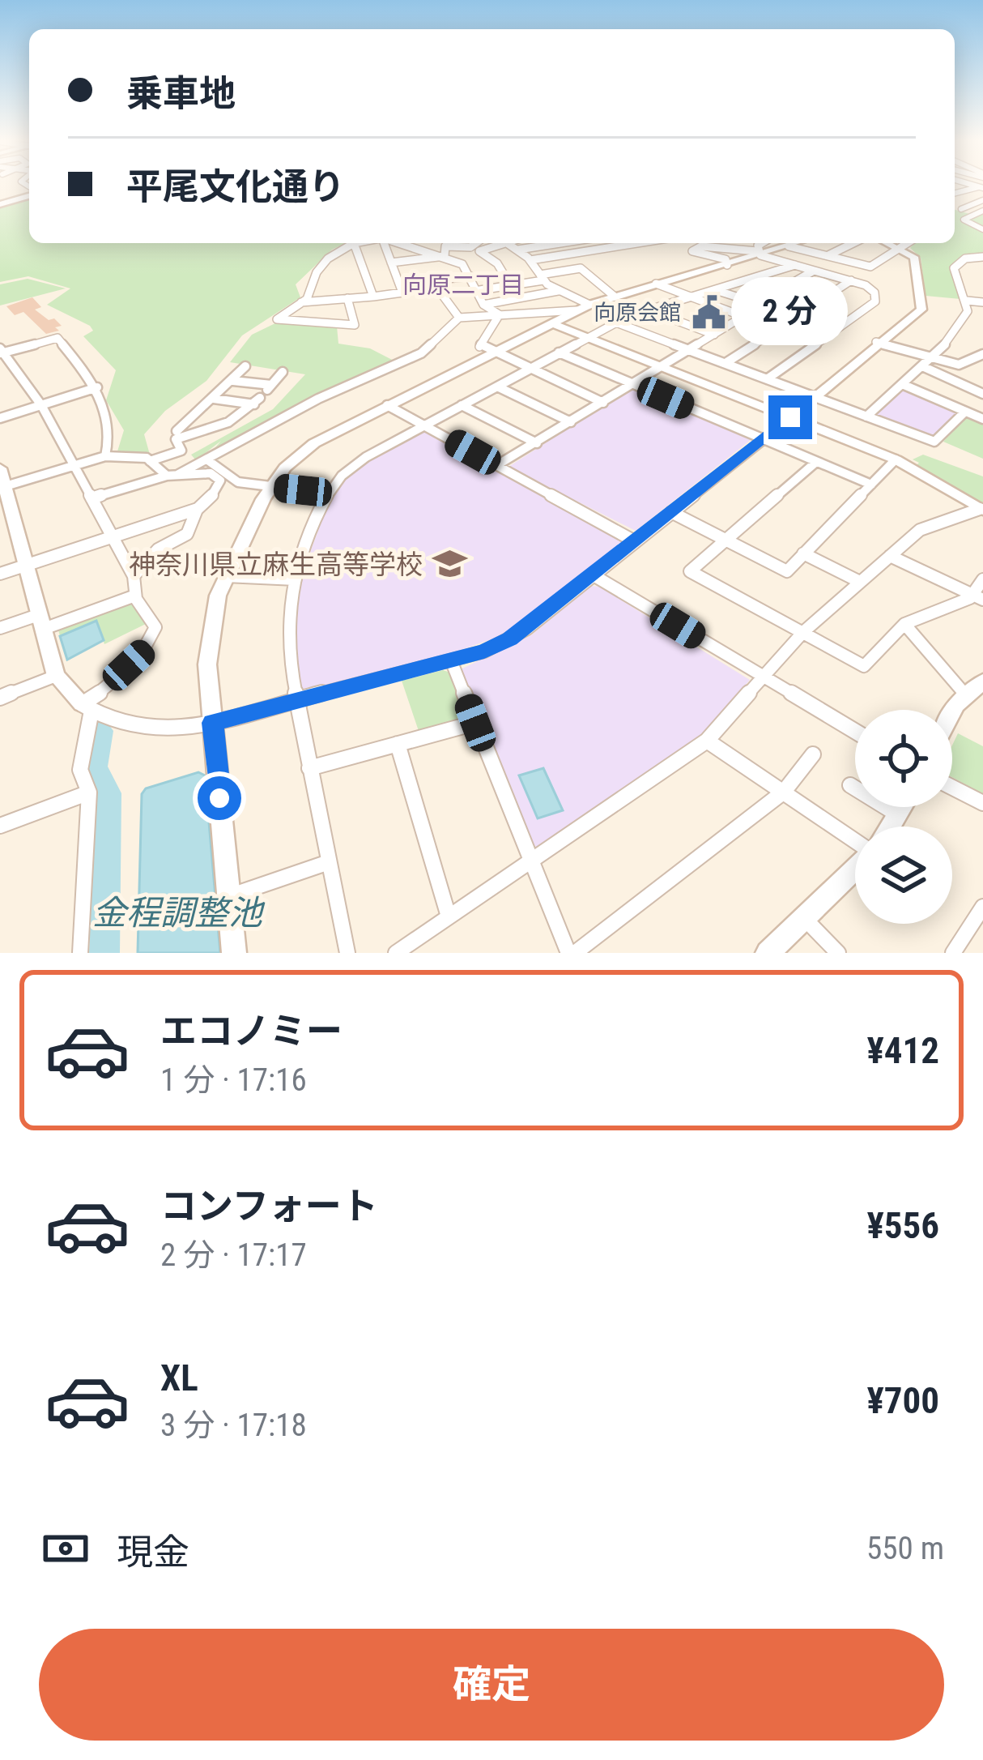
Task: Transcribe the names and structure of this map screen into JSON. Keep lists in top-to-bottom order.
{
  "districts": ["向原二丁目"],
  "water": ["金程調整池"],
  "places": {
    "public building": ["向原会館"],
    "school or university": ["神奈川県立麻生高等学校"]
  },
  "page": {
    "banner": ["乗車地", "平尾文化通り"],
    "bubble": "2 分",
    "list": [
      {
        "name": "エコノミー",
        "note": "1 分 · 17:16",
        "value": "¥412"
      },
      {
        "name": "コンフォート",
        "note": "2 分 · 17:17",
        "value": "¥556"
      },
      {
        "name": "XL",
        "note": "3 分 · 17:18",
        "value": "¥700"
      }
    ],
    "pay": ["現金", "550 m"],
    "buttons": "確定"
  }
}
